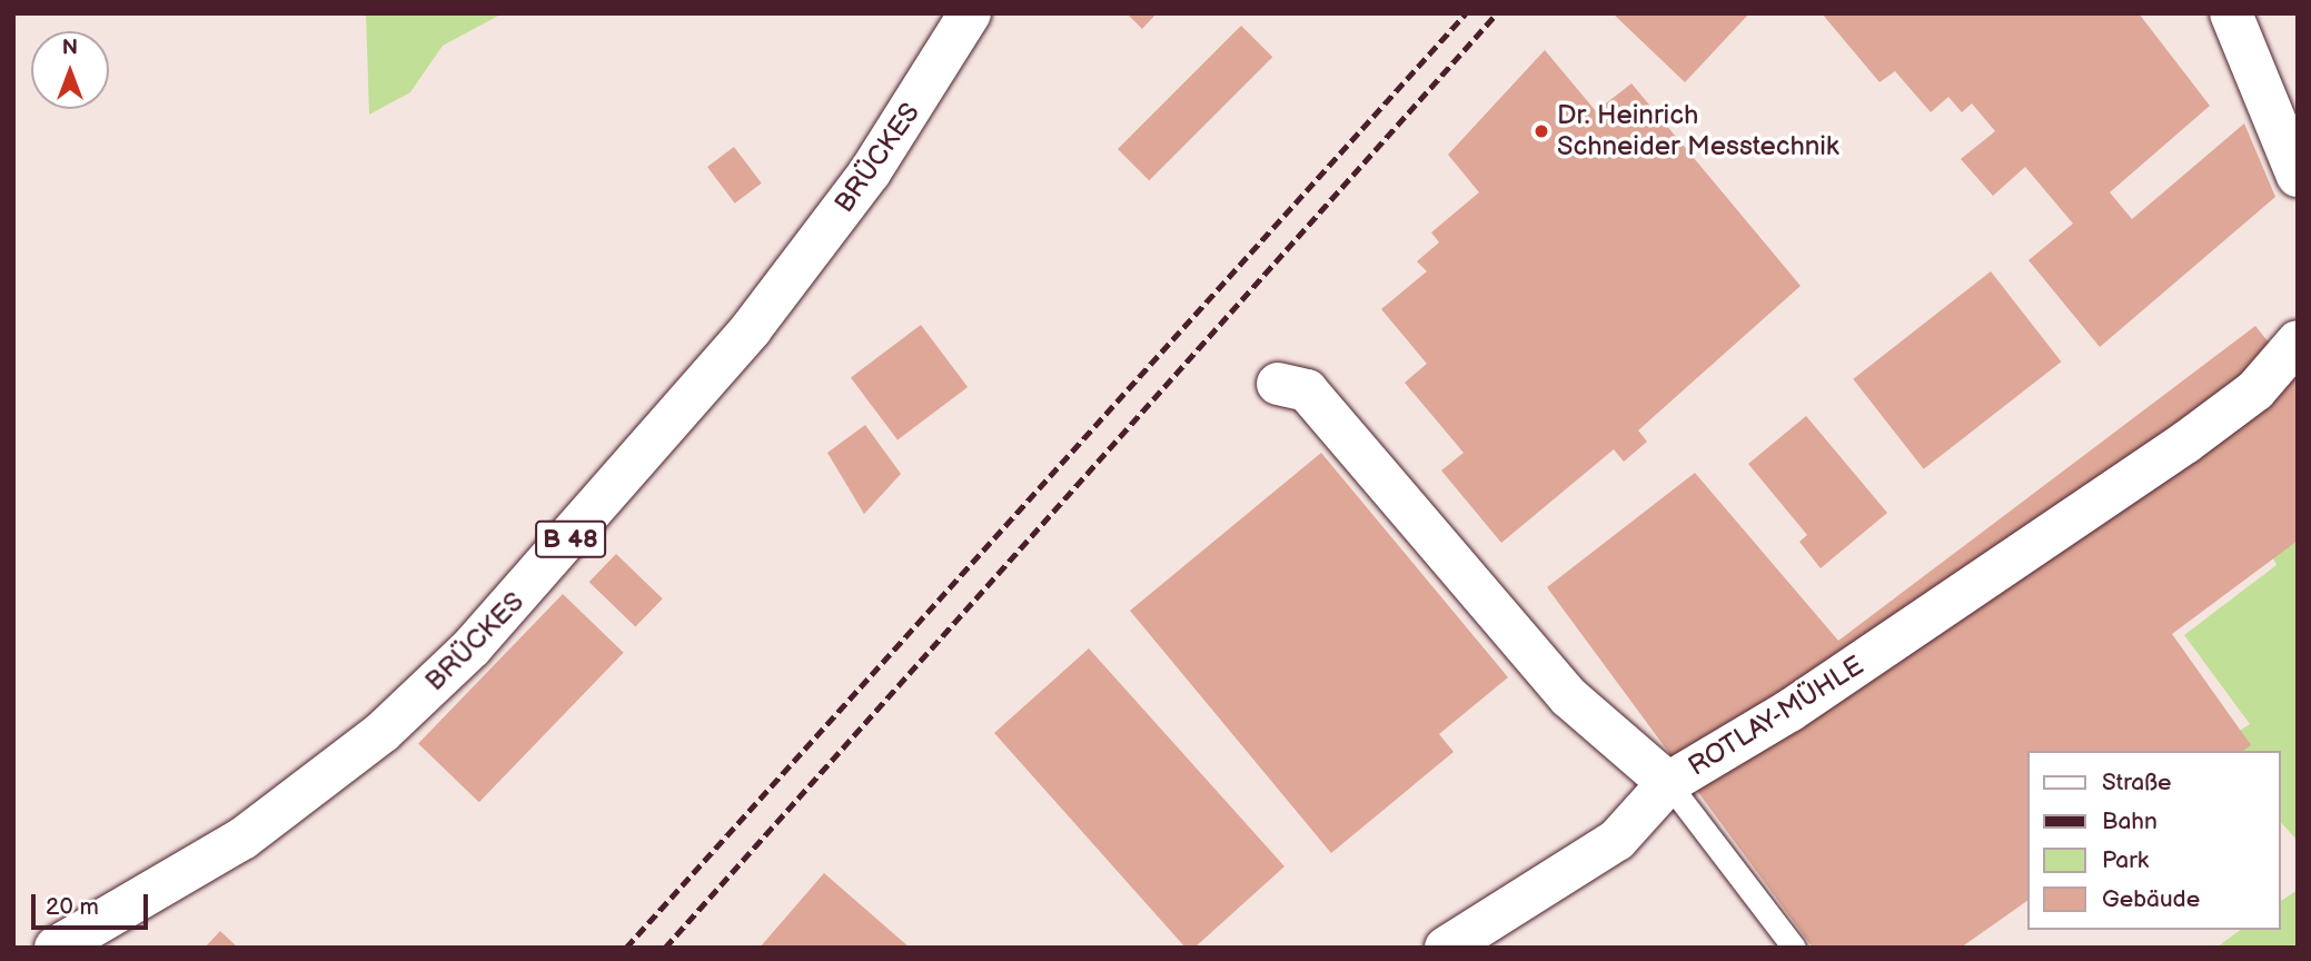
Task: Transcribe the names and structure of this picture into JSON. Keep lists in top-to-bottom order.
{
  "streets": {
    "street": ["BRÜCKES", "B 48", "ROTLAY-MÜHLE"]
  },
  "places": ["Dr. Heinrich Schneider Messtechnik"],
  "legend": [
    "Straße",
    "Bahn",
    "Park",
    "Gebäude"
  ],
  "scale_bar": "20 m",
  "north": "top"
}
